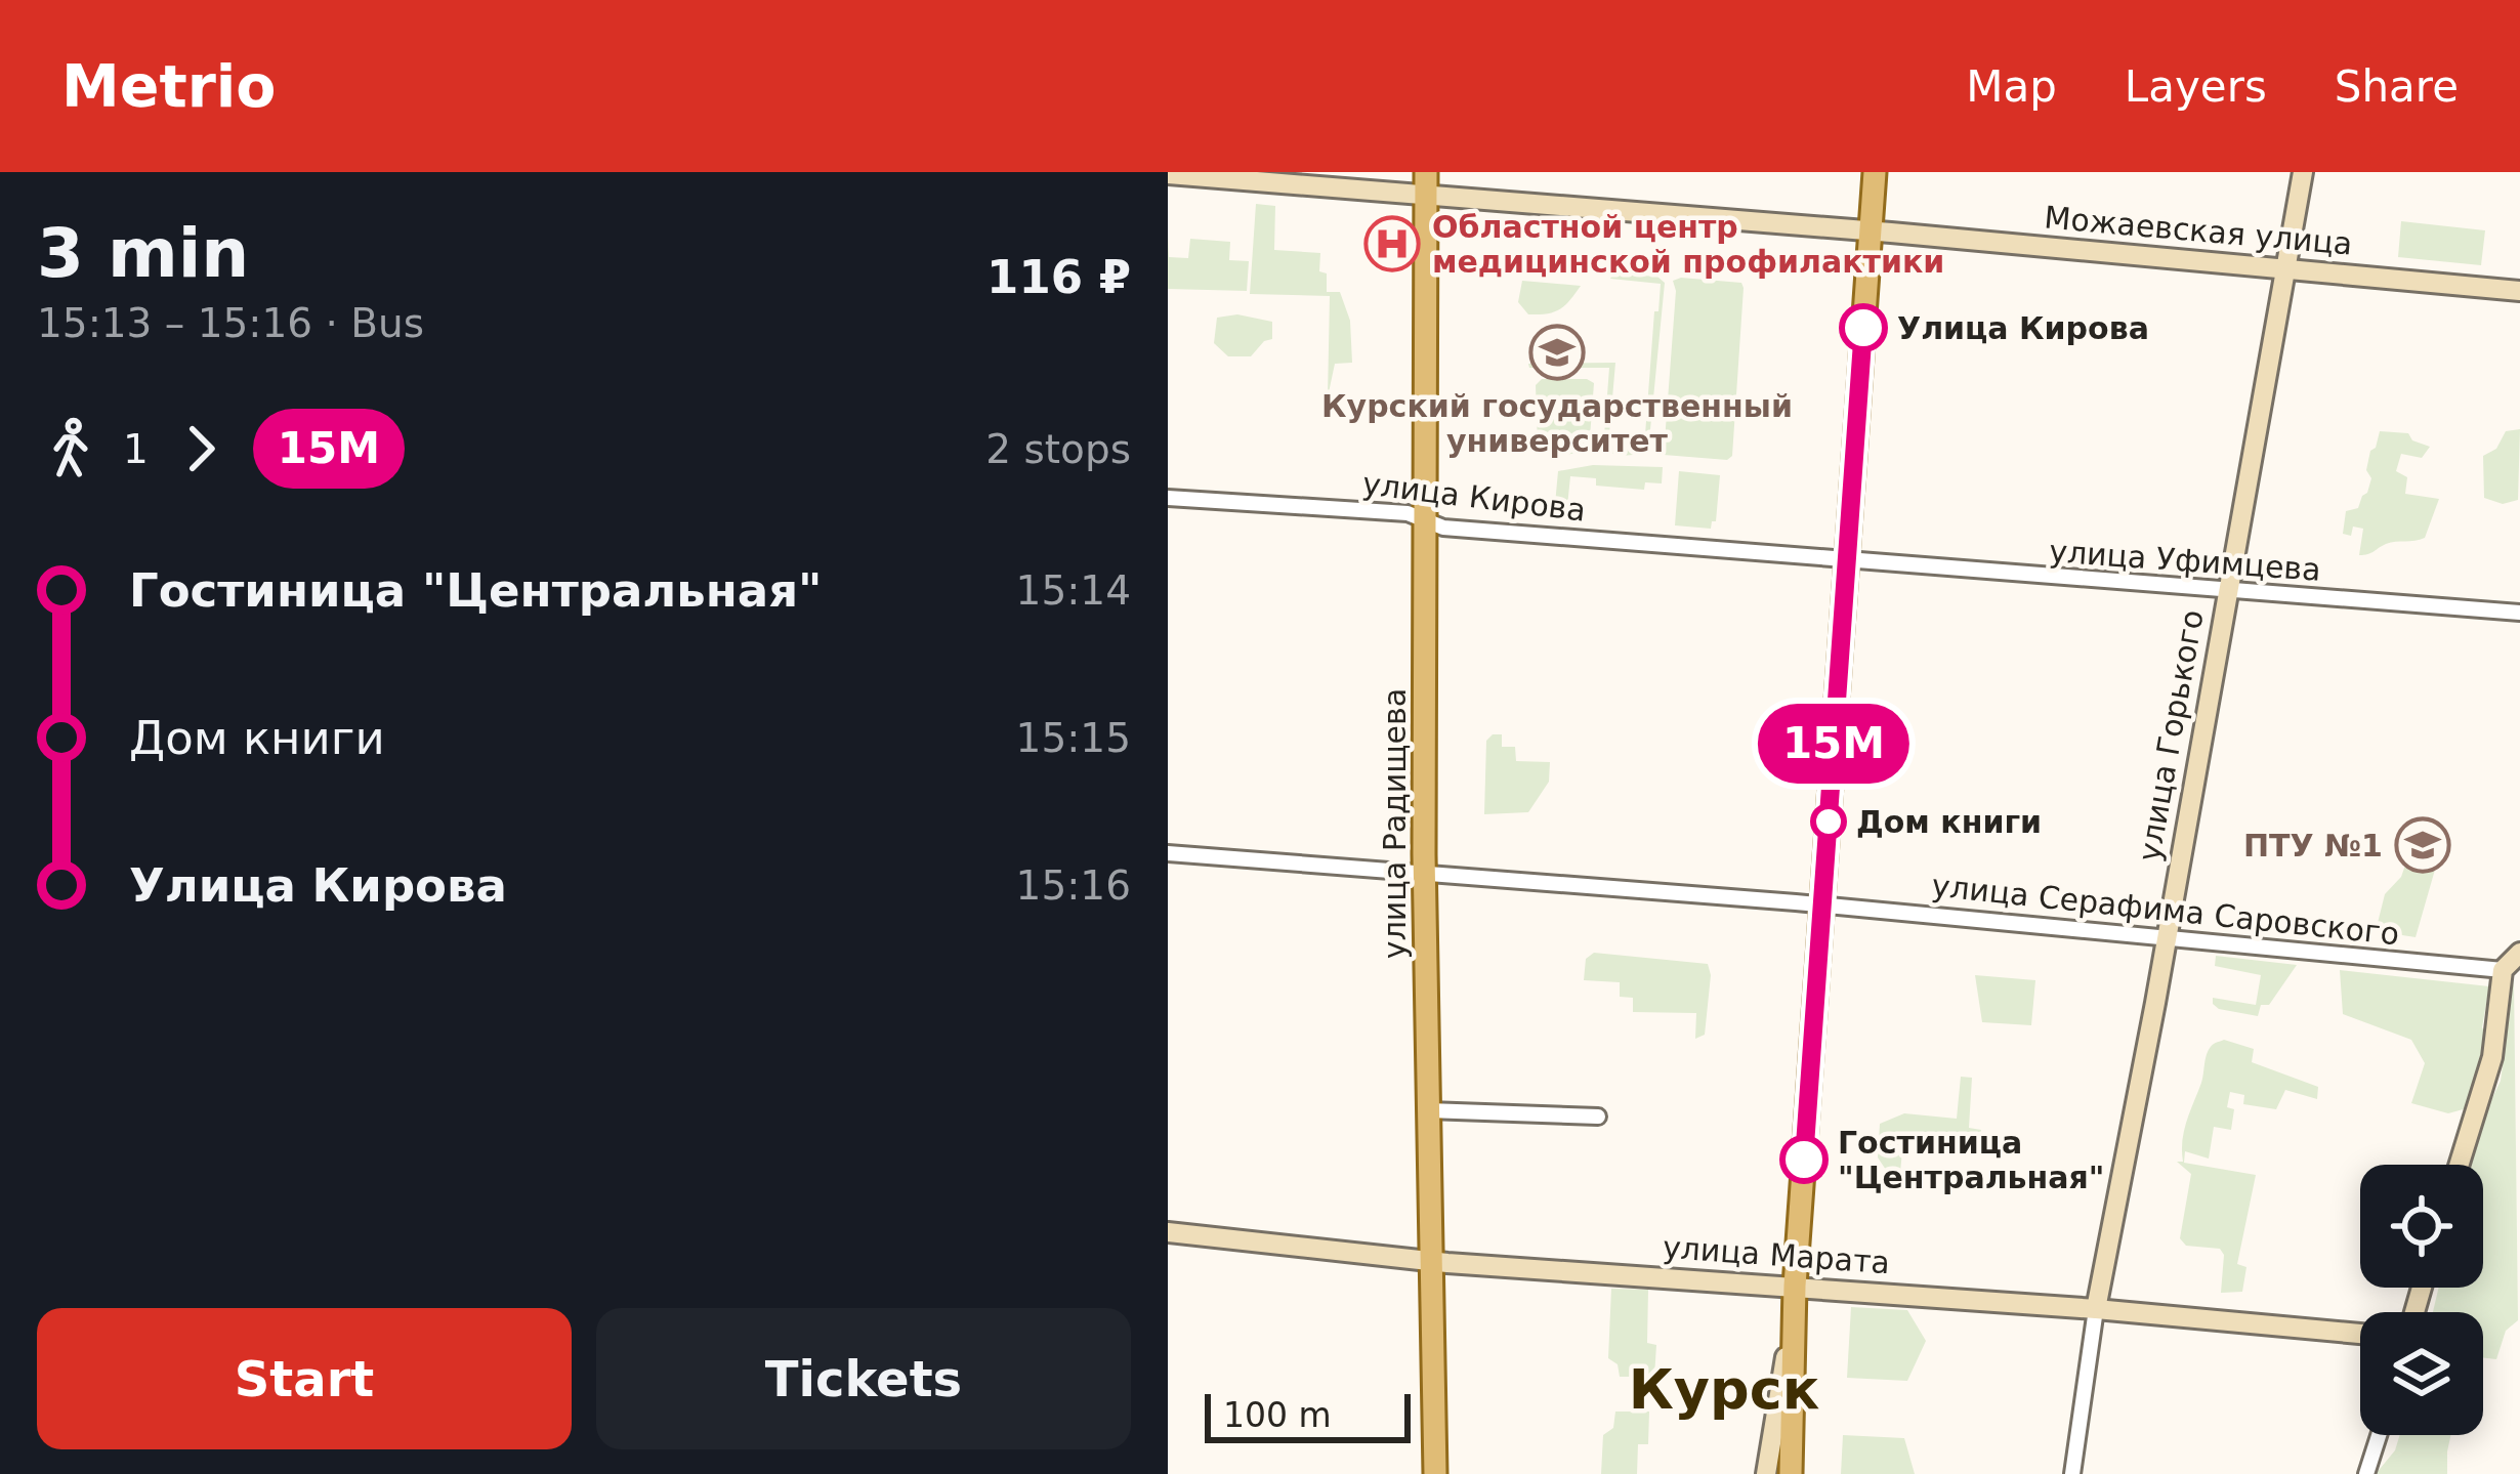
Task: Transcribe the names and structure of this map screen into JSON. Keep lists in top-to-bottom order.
{
  "streets": {
    "main road": ["улица Радищева"],
    "street": [
      "Можаевская улица",
      "улица Кирова",
      "улица Уфимцева",
      "улица Горького",
      "улица Серафима Саровского",
      "улица Марата"
    ]
  },
  "crossings": [
    ["Можаевская улица", "улица Горького"],
    ["Можаевская улица", "улица Радищева"],
    ["улица Кирова", "улица Уфимцева"],
    ["улица Кирова", "улица Радищева"],
    ["улица Уфимцева", "улица Горького"],
    ["улица Горького", "улица Серафима Саровского"],
    ["улица Горького", "улица Марата"],
    ["улица Радищева", "улица Серафима Саровского"],
    ["улица Радищева", "улица Марата"]
  ],
  "districts": ["Курск"],
  "places": {
    "hospital": ["Областной центр медицинской профилактики"],
    "other": ["Улица Кирова", "Дом книги", "Гостиница \"Центральная\""],
    "school or university": ["Курский государственный университет", "ПТУ №1"]
  },
  "lines": ["bus line 15М"],
  "scale_bar": "100 m",
  "page": {
    "header": "Metrio",
    "nav": ["Map", "Layers", "Share"],
    "heading": ["3 min", "15:13 – 15:16 · Bus", "116 ₽"],
    "on_map": "15М",
    "legs": ["1", "15М", "2 stops"],
    "list": [
      {
        "name": "Гостиница \"Центральная\"",
        "value": "15:14"
      },
      {
        "name": "Дом книги",
        "value": "15:15"
      },
      {
        "name": "Улица Кирова",
        "value": "15:16"
      }
    ],
    "buttons": ["Start", "Tickets"],
    "scale": "100 m"
  }
}
